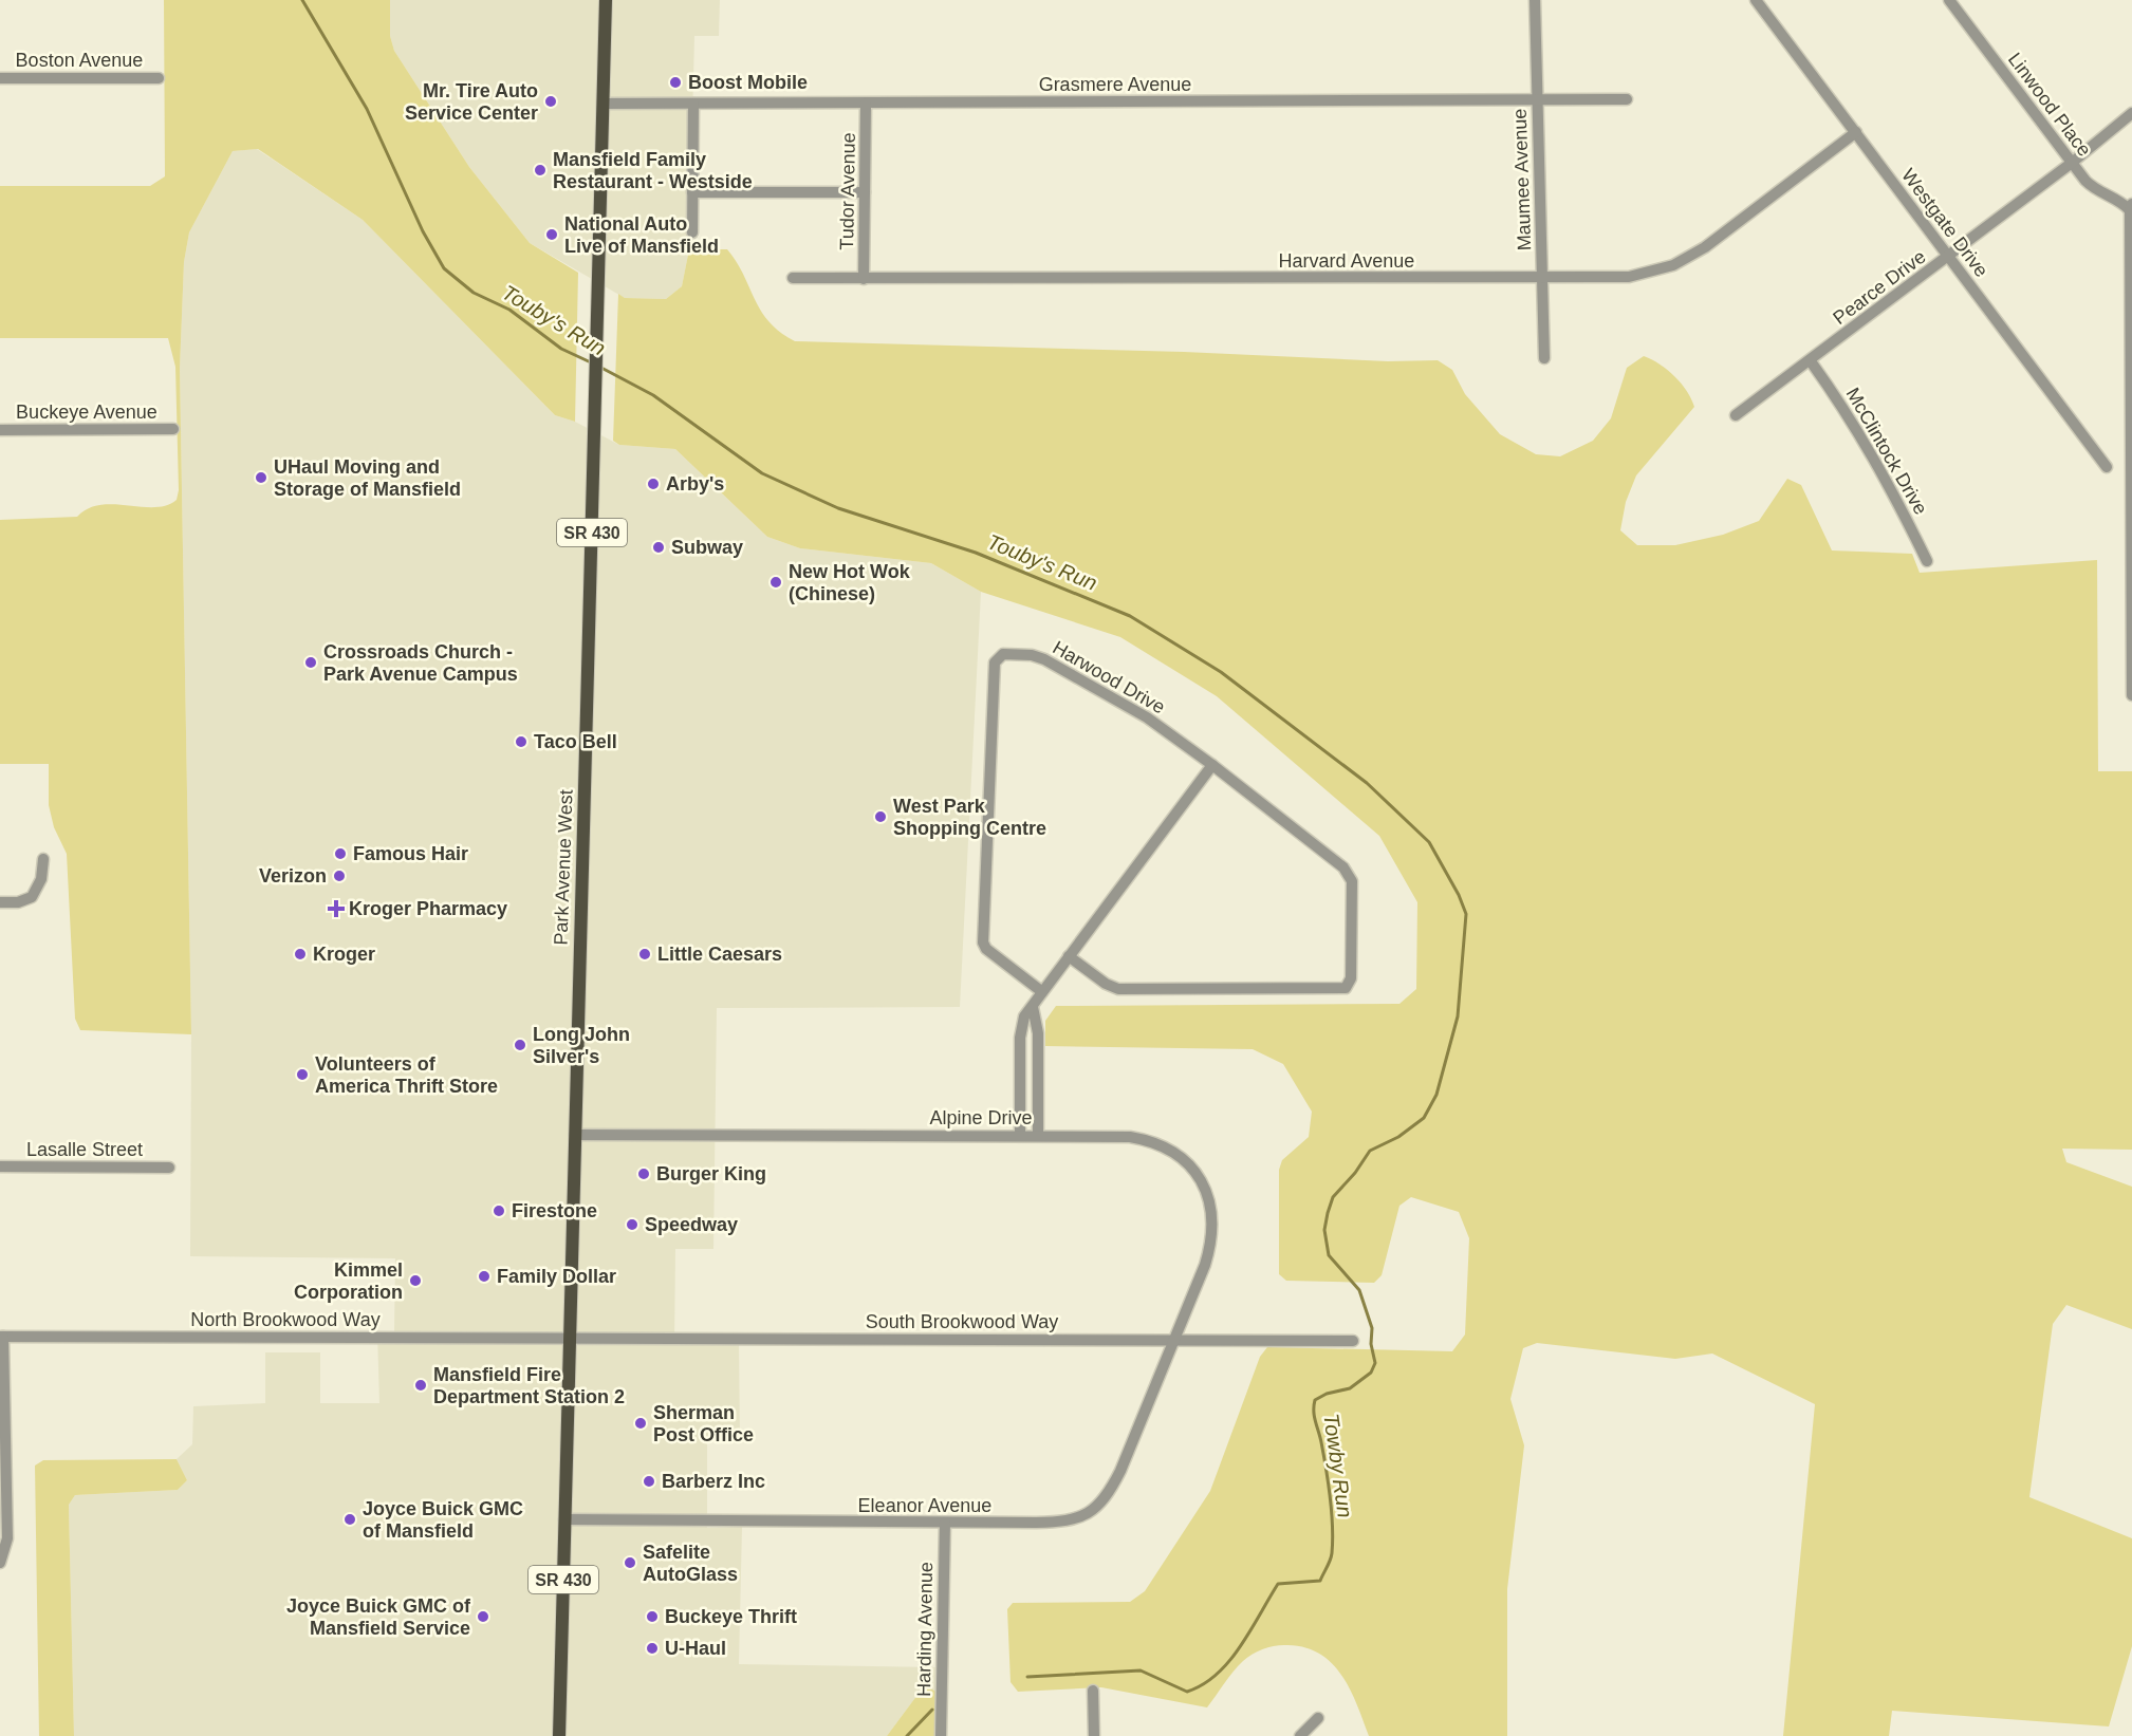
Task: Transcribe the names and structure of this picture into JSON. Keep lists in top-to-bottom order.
{
  "streets": {
    "main road": ["SR 430", "Park Avenue West"],
    "street": [
      "Boston Avenue",
      "Grasmere Avenue",
      "Linwood Place",
      "Maumee Avenue",
      "Tudor Avenue",
      "Westgate Drive",
      "Harvard Avenue",
      "Pearce Drive",
      "Buckeye Avenue",
      "McClintock Drive",
      "Harwood Drive",
      "Alpine Drive",
      "Lasalle Street",
      "North Brookwood Way",
      "South Brookwood Way",
      "Eleanor Avenue",
      "Harding Avenue"
    ]
  },
  "crossings": [
    ["Grasmere Avenue", "Maumee Avenue"],
    ["Grasmere Avenue", "Tudor Avenue"],
    ["Grasmere Avenue", "Park Avenue West"],
    ["Linwood Place", "Pearce Drive"],
    ["Maumee Avenue", "Harvard Avenue"],
    ["Tudor Avenue", "Harvard Avenue"],
    ["Westgate Drive", "Harvard Avenue"],
    ["Westgate Drive", "Pearce Drive"],
    ["Pearce Drive", "McClintock Drive"],
    ["Park Avenue West", "Alpine Drive"],
    ["Park Avenue West", "North Brookwood Way"],
    ["Park Avenue West", "South Brookwood Way"],
    ["Park Avenue West", "Eleanor Avenue"],
    ["Alpine Drive", "South Brookwood Way"],
    ["Alpine Drive", "Eleanor Avenue"],
    ["North Brookwood Way", "South Brookwood Way"],
    ["South Brookwood Way", "Eleanor Avenue"],
    ["Eleanor Avenue", "Harding Avenue"]
  ],
  "water": ["Touby's Run", "Towby Run"],
  "places": {
    "other": [
      "Boost Mobile",
      "Mr. Tire Auto Service Center",
      "Mansfield Family Restaurant - Westside",
      "National Auto Live of Mansfield",
      "UHaul Moving and Storage of Mansfield",
      "Arby's",
      "Subway",
      "New Hot Wok (Chinese)",
      "Crossroads Church - Park Avenue Campus",
      "Taco Bell",
      "West Park Shopping Centre",
      "Famous Hair",
      "Verizon",
      "Kroger",
      "Little Caesars",
      "Long John Silver's",
      "Volunteers of America Thrift Store",
      "Burger King",
      "Firestone",
      "Speedway",
      "Family Dollar",
      "Kimmel Corporation",
      "Mansfield Fire Department Station 2",
      "Sherman Post Office",
      "Barberz Inc",
      "Joyce Buick GMC of Mansfield",
      "Safelite AutoGlass",
      "Joyce Buick GMC of Mansfield Service",
      "Buckeye Thrift",
      "U-Haul"
    ],
    "health": ["Kroger Pharmacy"]
  }
}
